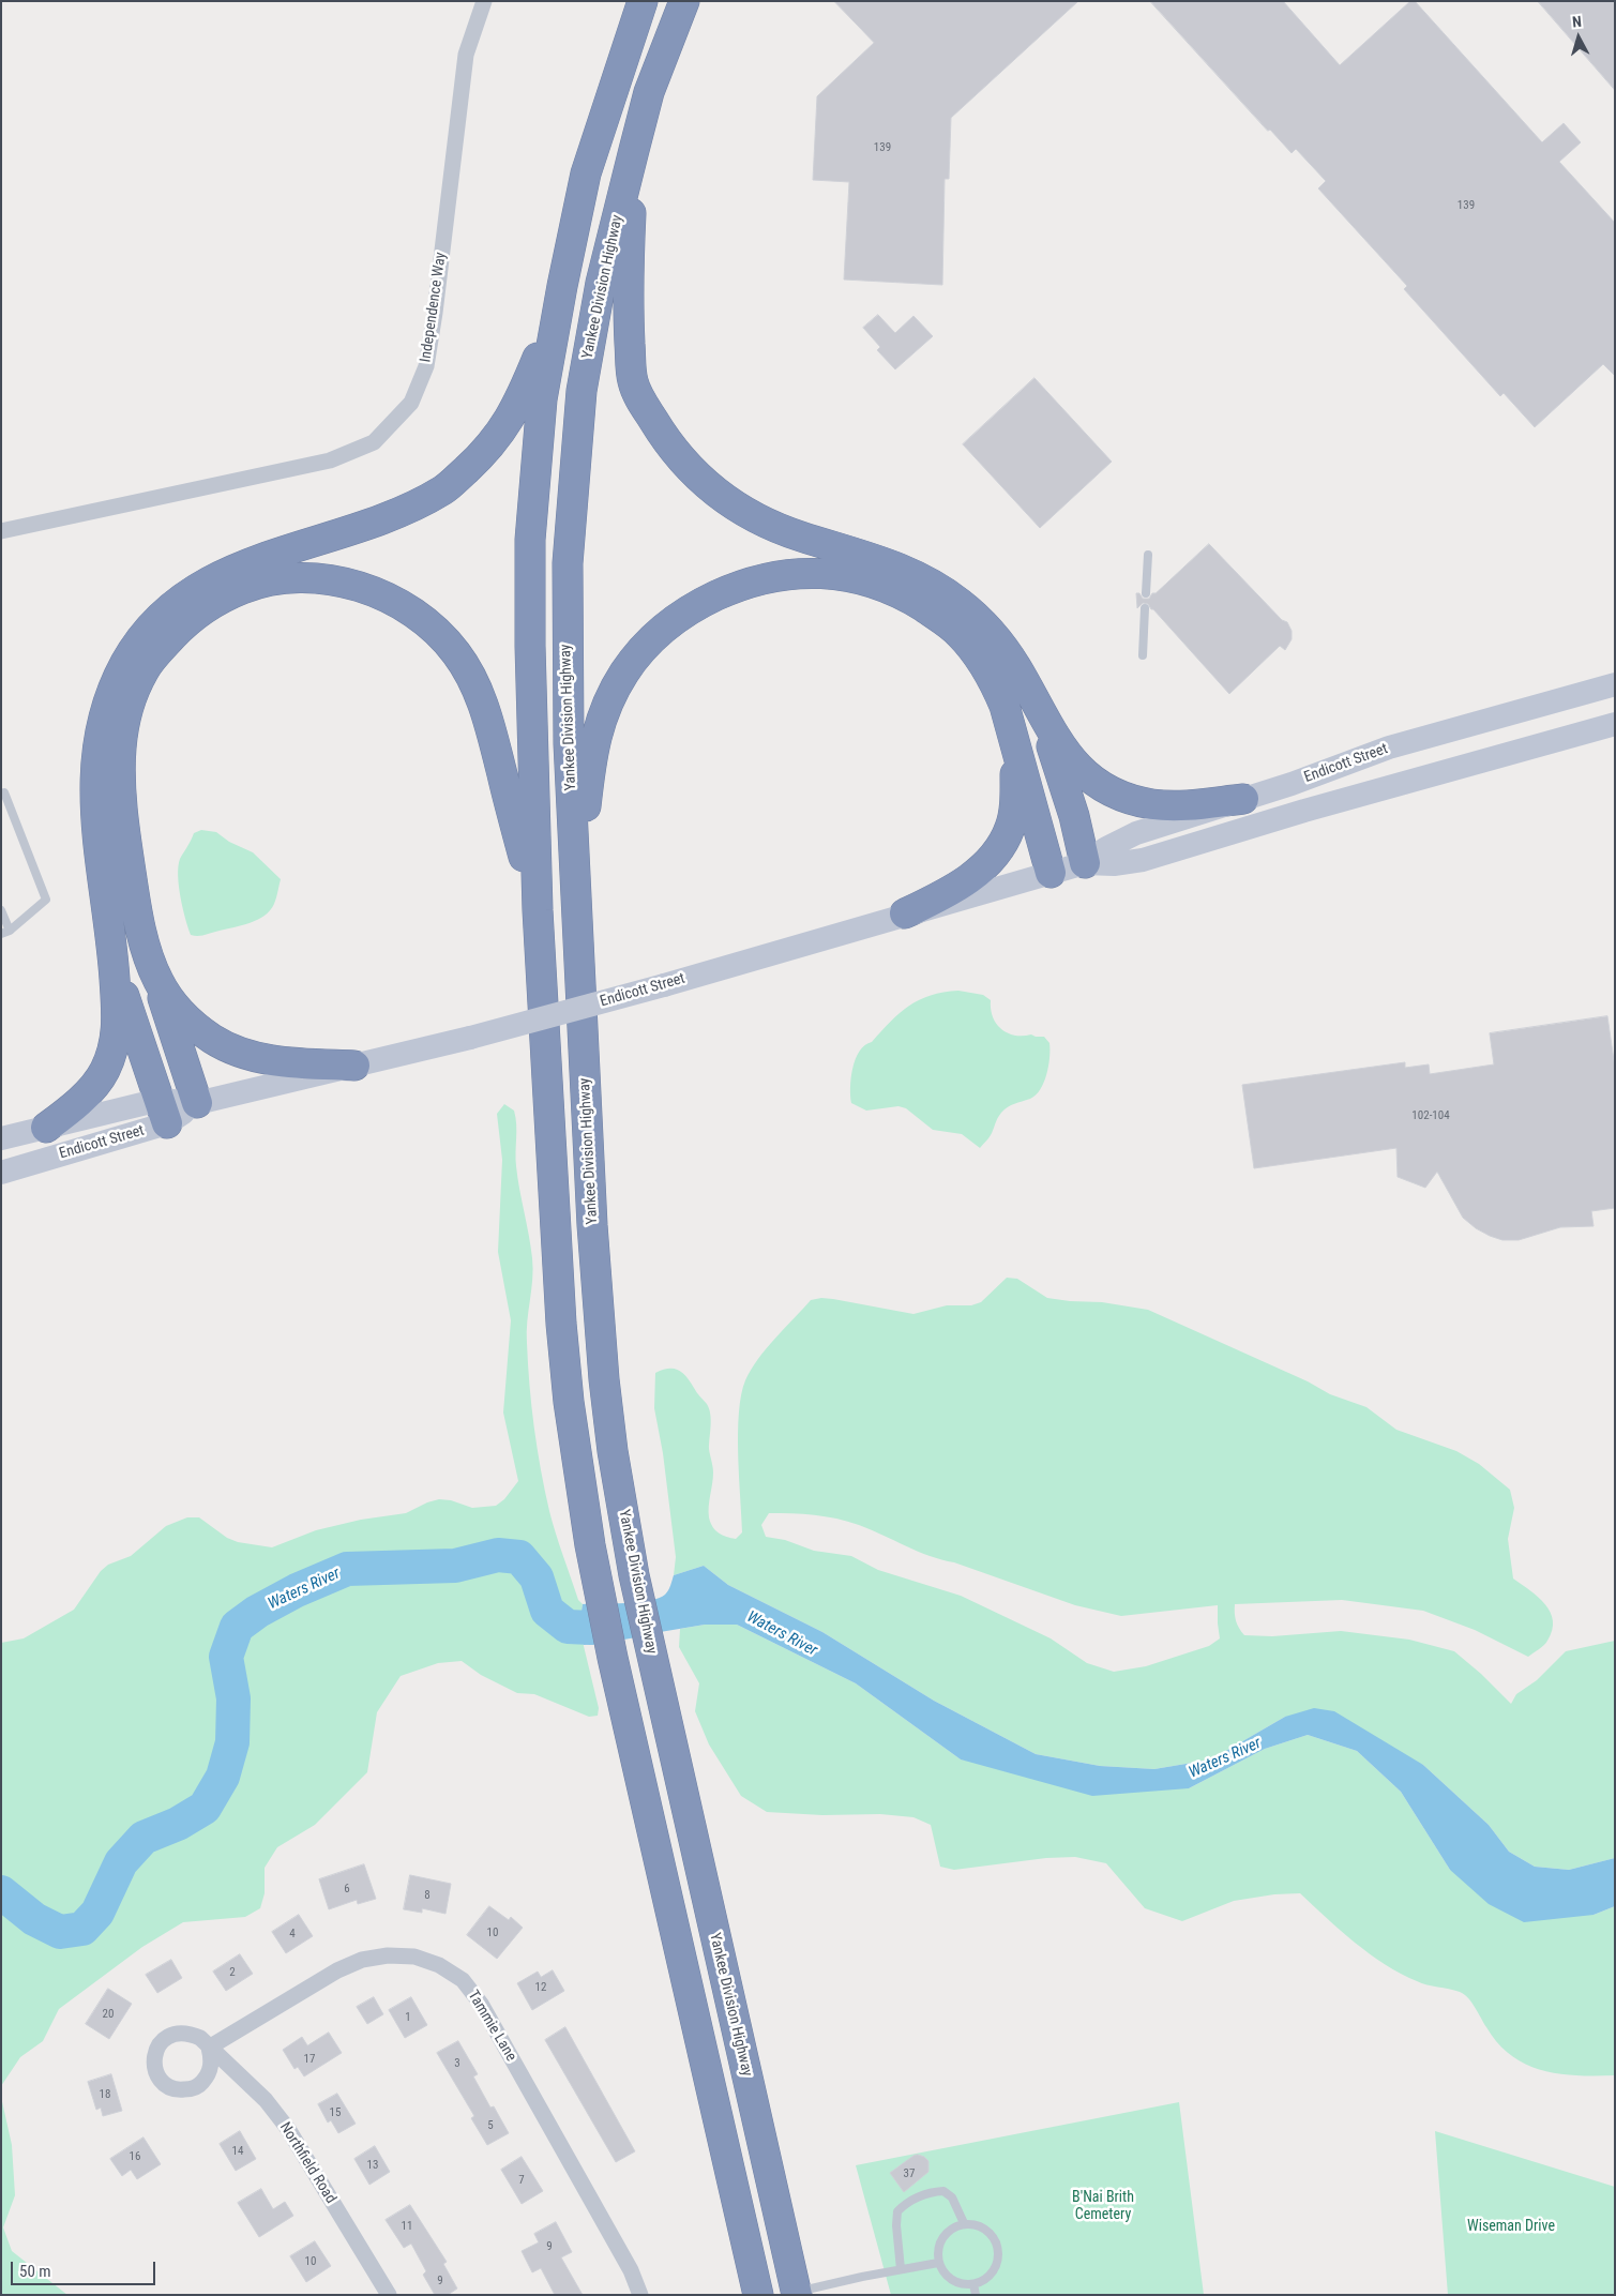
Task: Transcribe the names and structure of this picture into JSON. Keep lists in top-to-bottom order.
{
  "streets": {
    "highway": ["Yankee Division Highway"],
    "main road": ["Endicott Street"],
    "street": ["Independence Way", "Tammie Lane", "Northfield Road"]
  },
  "crossings": [
    ["Tammie Lane", "Northfield Road"]
  ],
  "water": ["Waters River"],
  "parks": ["B'Nai Brith Cemetery", "Wiseman Drive"],
  "house_numbers": [
    "139",
    "139",
    "102-104",
    "6",
    "8",
    "10",
    "4",
    "2",
    "12",
    "20",
    "1",
    "17",
    "3",
    "18",
    "15",
    "5",
    "14",
    "16",
    "13",
    "37",
    "7",
    "11",
    "9",
    "10",
    "9"
  ],
  "scale_bar": "50 m",
  "north": "top"
}
